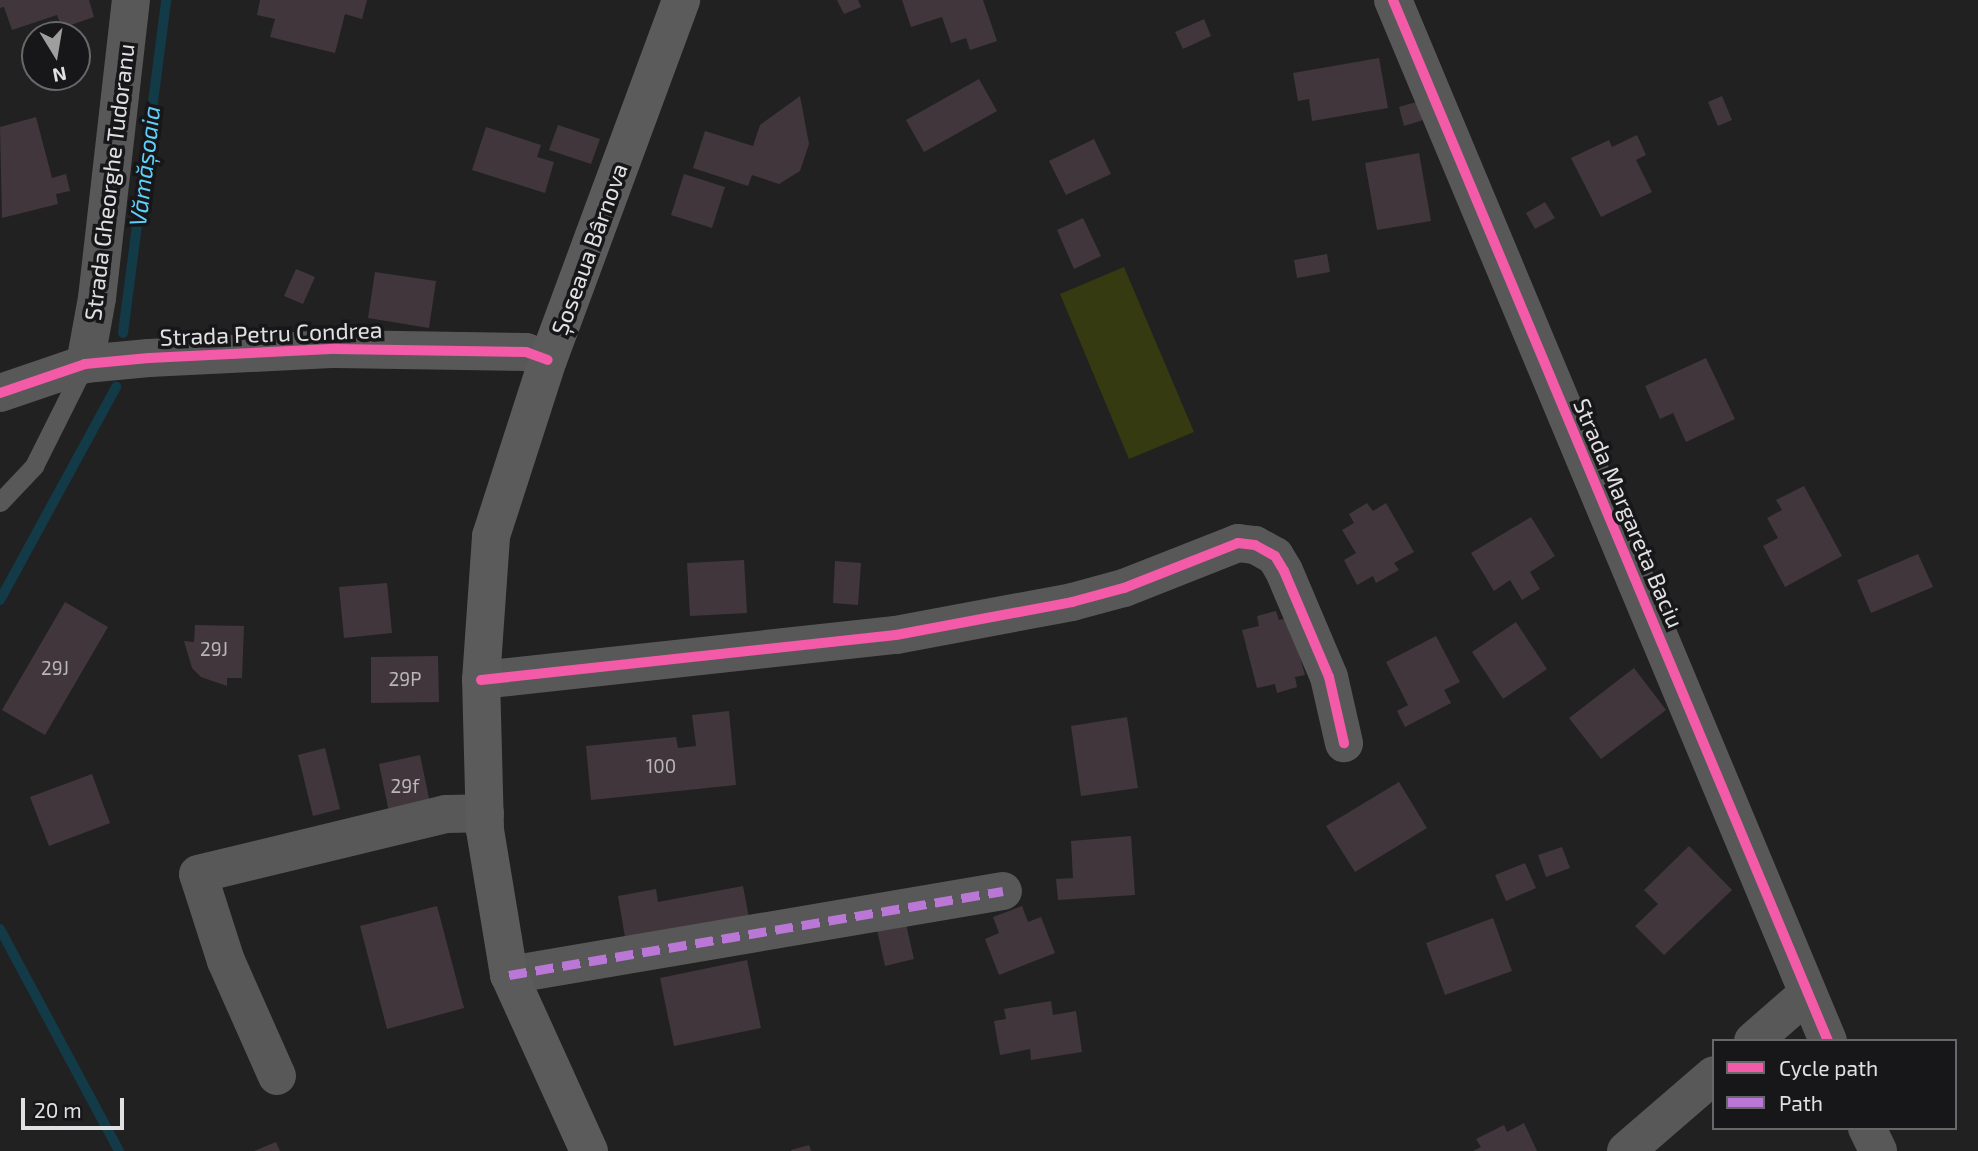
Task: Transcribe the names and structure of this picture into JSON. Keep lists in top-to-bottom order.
{
  "streets": {
    "main road": ["Șoseaua Bârnova"],
    "street": ["Strada Gheorghe Tudoranu", "Strada Petru Condrea", "Strada Margareta Baciu"]
  },
  "crossings": [
    ["Strada Gheorghe Tudoranu", "Strada Petru Condrea"],
    ["Șoseaua Bârnova", "Strada Petru Condrea"]
  ],
  "water": ["Vămășoaia"],
  "house_numbers": [
    "29J",
    "29J",
    "29P",
    "100",
    "29f"
  ],
  "legend": ["Cycle path", "Path"],
  "scale_bar": "20 m",
  "north": "bottom"
}
